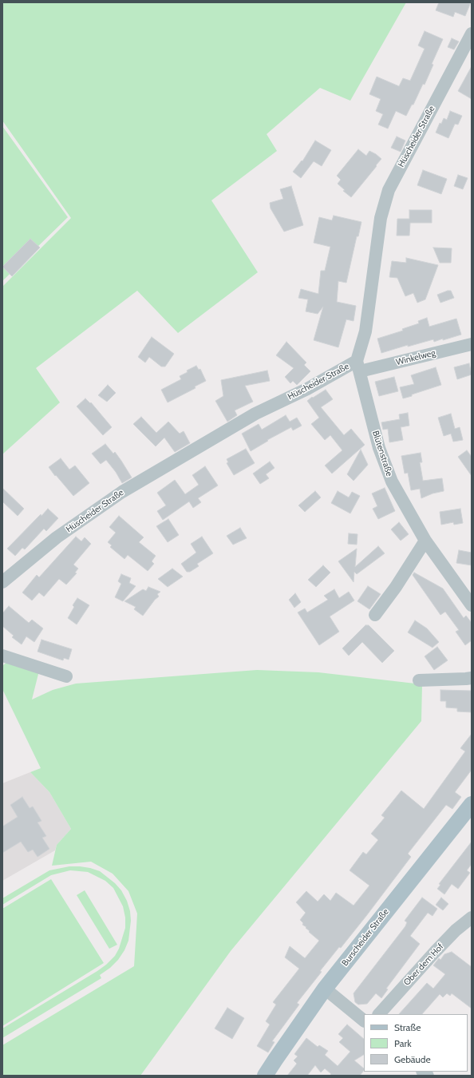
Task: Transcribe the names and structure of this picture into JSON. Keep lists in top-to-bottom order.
{
  "streets": {
    "main road": ["Burscheider Straße"],
    "street": [
      "Hüscheider Straße",
      "Winkelweg",
      "Blütenstraße",
      "Ober dem Hof"
    ]
  },
  "crossings": [
    ["Hüscheider Straße", "Winkelweg"],
    ["Hüscheider Straße", "Blütenstraße"],
    ["Winkelweg", "Blütenstraße"]
  ],
  "legend": ["Straße", "Park", "Gebäude"]
}
